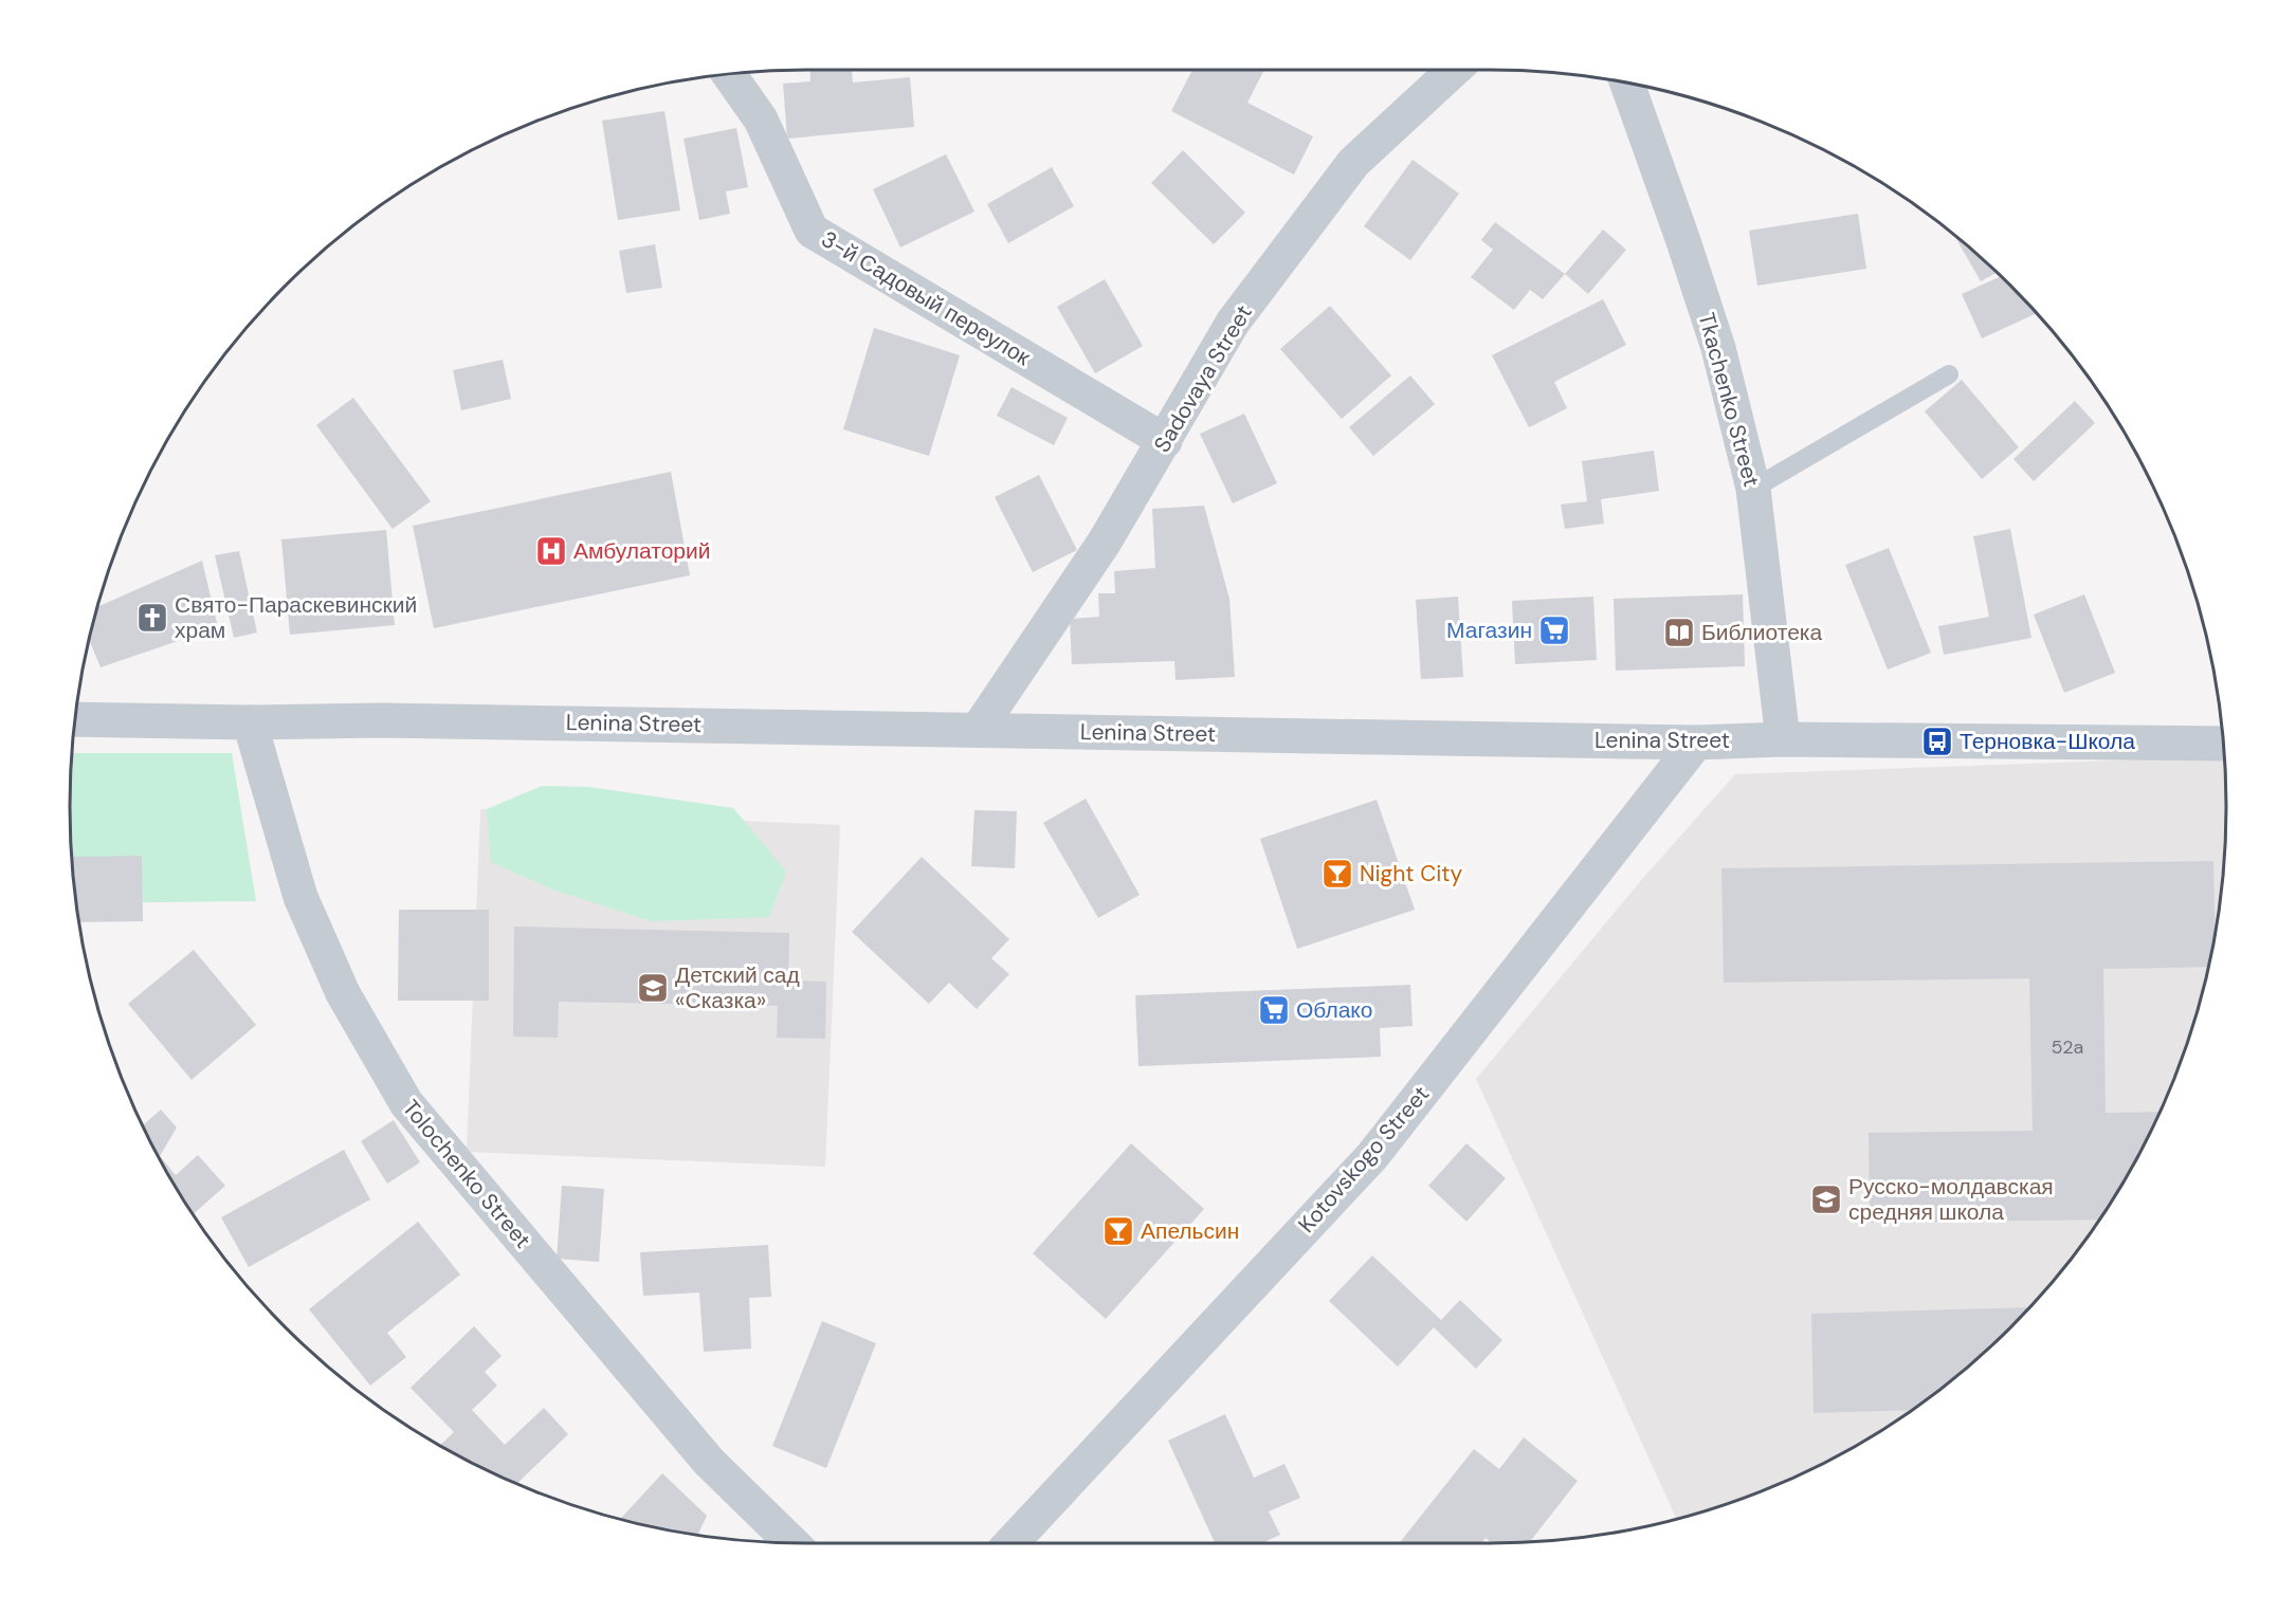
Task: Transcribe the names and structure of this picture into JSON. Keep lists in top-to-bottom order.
{
  "streets": {
    "street": [
      "3-й Садовый переулок",
      "Sadovaya Street",
      "Tkachenko Street",
      "Lenina Street",
      "Kotovskogo Street",
      "Tolochenko Street"
    ]
  },
  "crossings": [
    ["3-й Садовый переулок", "Sadovaya Street"],
    ["Sadovaya Street", "Lenina Street"],
    ["Tkachenko Street", "Lenina Street"],
    ["Lenina Street", "Kotovskogo Street"],
    ["Lenina Street", "Tolochenko Street"]
  ],
  "places": {
    "hospital": ["Амбулаторий"],
    "church": ["Свято-Параскевинский храм"],
    "supermarket": ["Магазин", "Облако"],
    "library": ["Библиотека"],
    "bus stop": ["Терновка-Школа"],
    "bar": ["Night City", "Апельсин"],
    "school or university": ["Детский сад «Сказка»", "Русско-молдавская средняя школа"]
  },
  "house_numbers": ["52a"]
}
